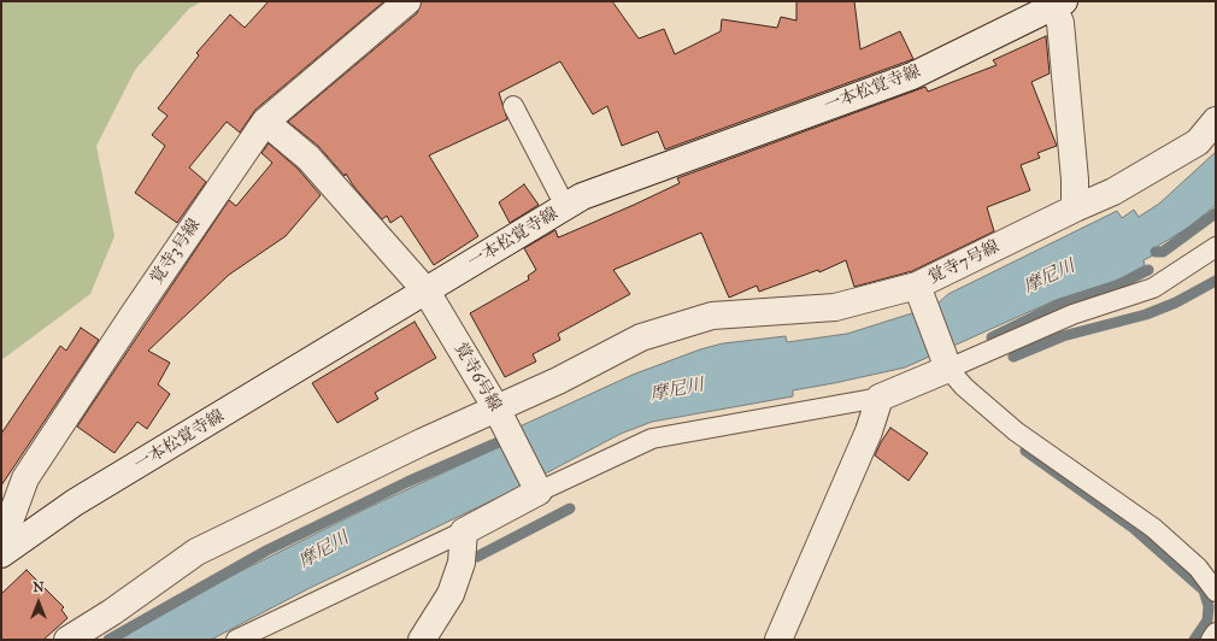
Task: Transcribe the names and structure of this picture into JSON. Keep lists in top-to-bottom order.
{
  "streets": {
    "street": [
      "一本松覚寺線",
      "覚寺3号線",
      "覚寺7号線",
      "覚寺6号線"
    ]
  },
  "crossings": [
    ["一本松覚寺線", "覚寺6号線"],
    ["覚寺3号線", "覚寺6号線"]
  ],
  "water": ["摩尼川"],
  "north": "top"
}
